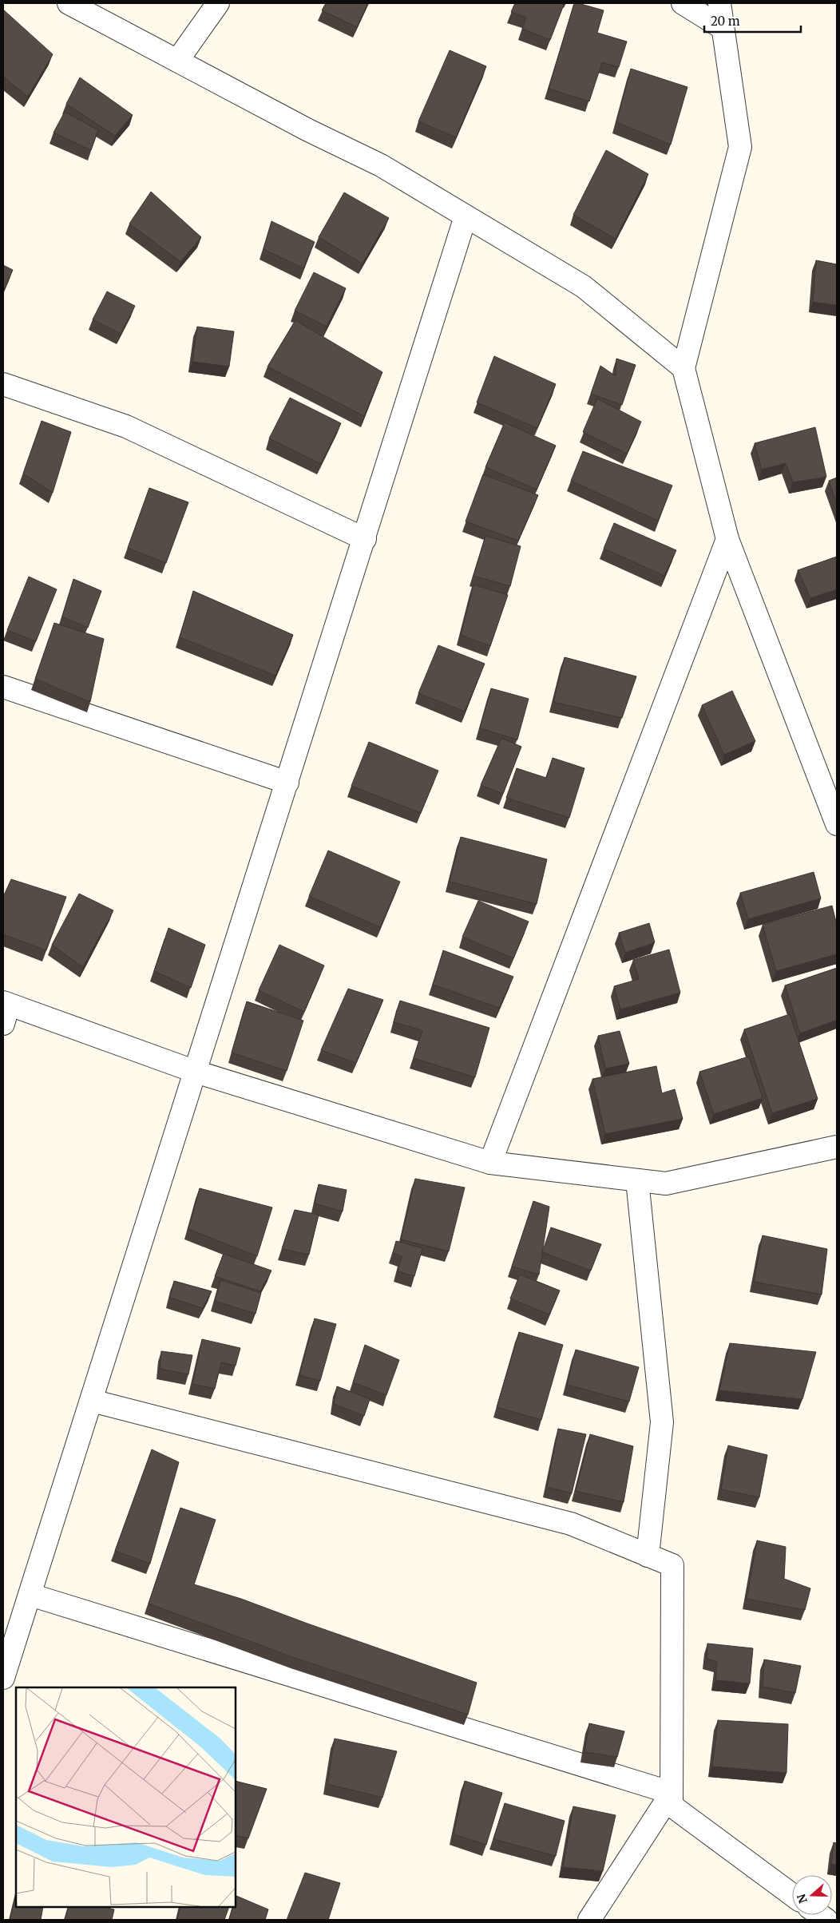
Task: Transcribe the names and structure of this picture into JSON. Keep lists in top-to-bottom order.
{
  "scale_bar": "20 m",
  "north": "left"
}
